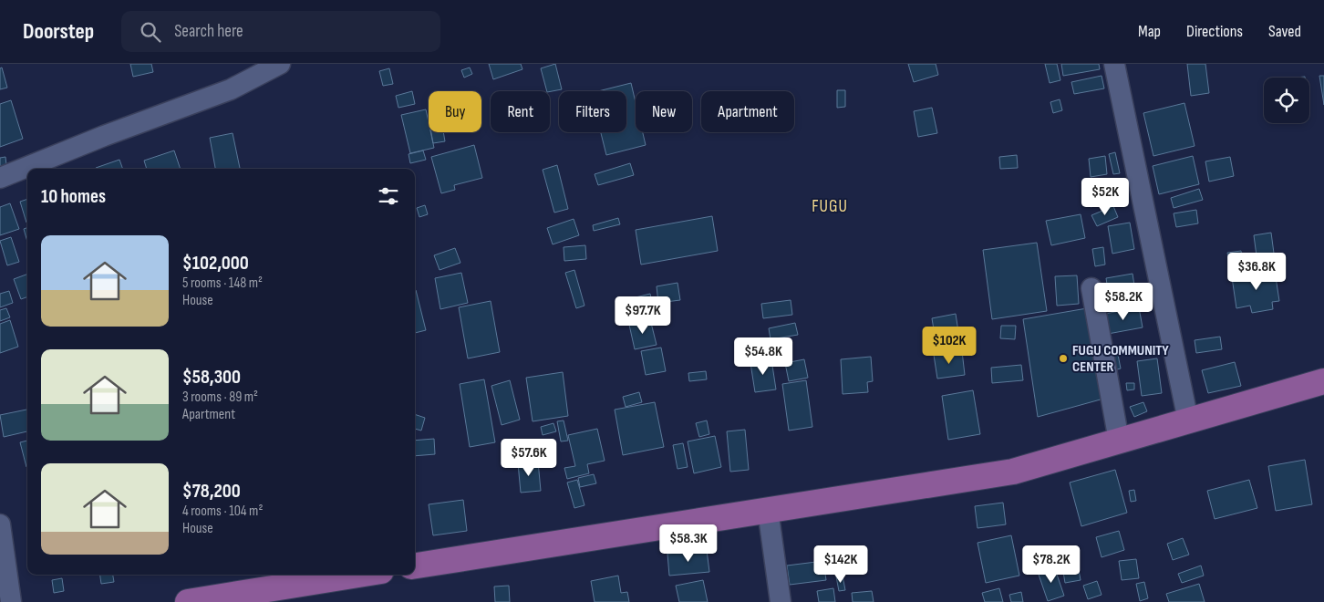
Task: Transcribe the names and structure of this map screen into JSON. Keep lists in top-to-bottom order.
{
  "districts": ["FUGU"],
  "places": ["FUGU COMMUNITY CENTER"],
  "page": {
    "header": "Doorstep",
    "search": "Search here",
    "nav": ["Map", "Directions", "Saved"],
    "chip": [
      "Buy",
      "Rent",
      "Filters",
      "New",
      "Apartment"
    ],
    "heading": "10 homes",
    "price": [
      "$52K",
      "$36.8K",
      "$58.2K",
      "$97.7K",
      "$102K",
      "$54.8K",
      "$57.6K",
      "$58.3K",
      "$142K",
      "$78.2K"
    ],
    "list": [
      {
        "name": "$102,000",
        "note": "5 rooms · 148 m² · House"
      },
      {
        "name": "$58,300",
        "note": "3 rooms · 89 m² · Apartment"
      },
      {
        "name": "$78,200",
        "note": "4 rooms · 104 m² · House"
      }
    ]
  }
}
